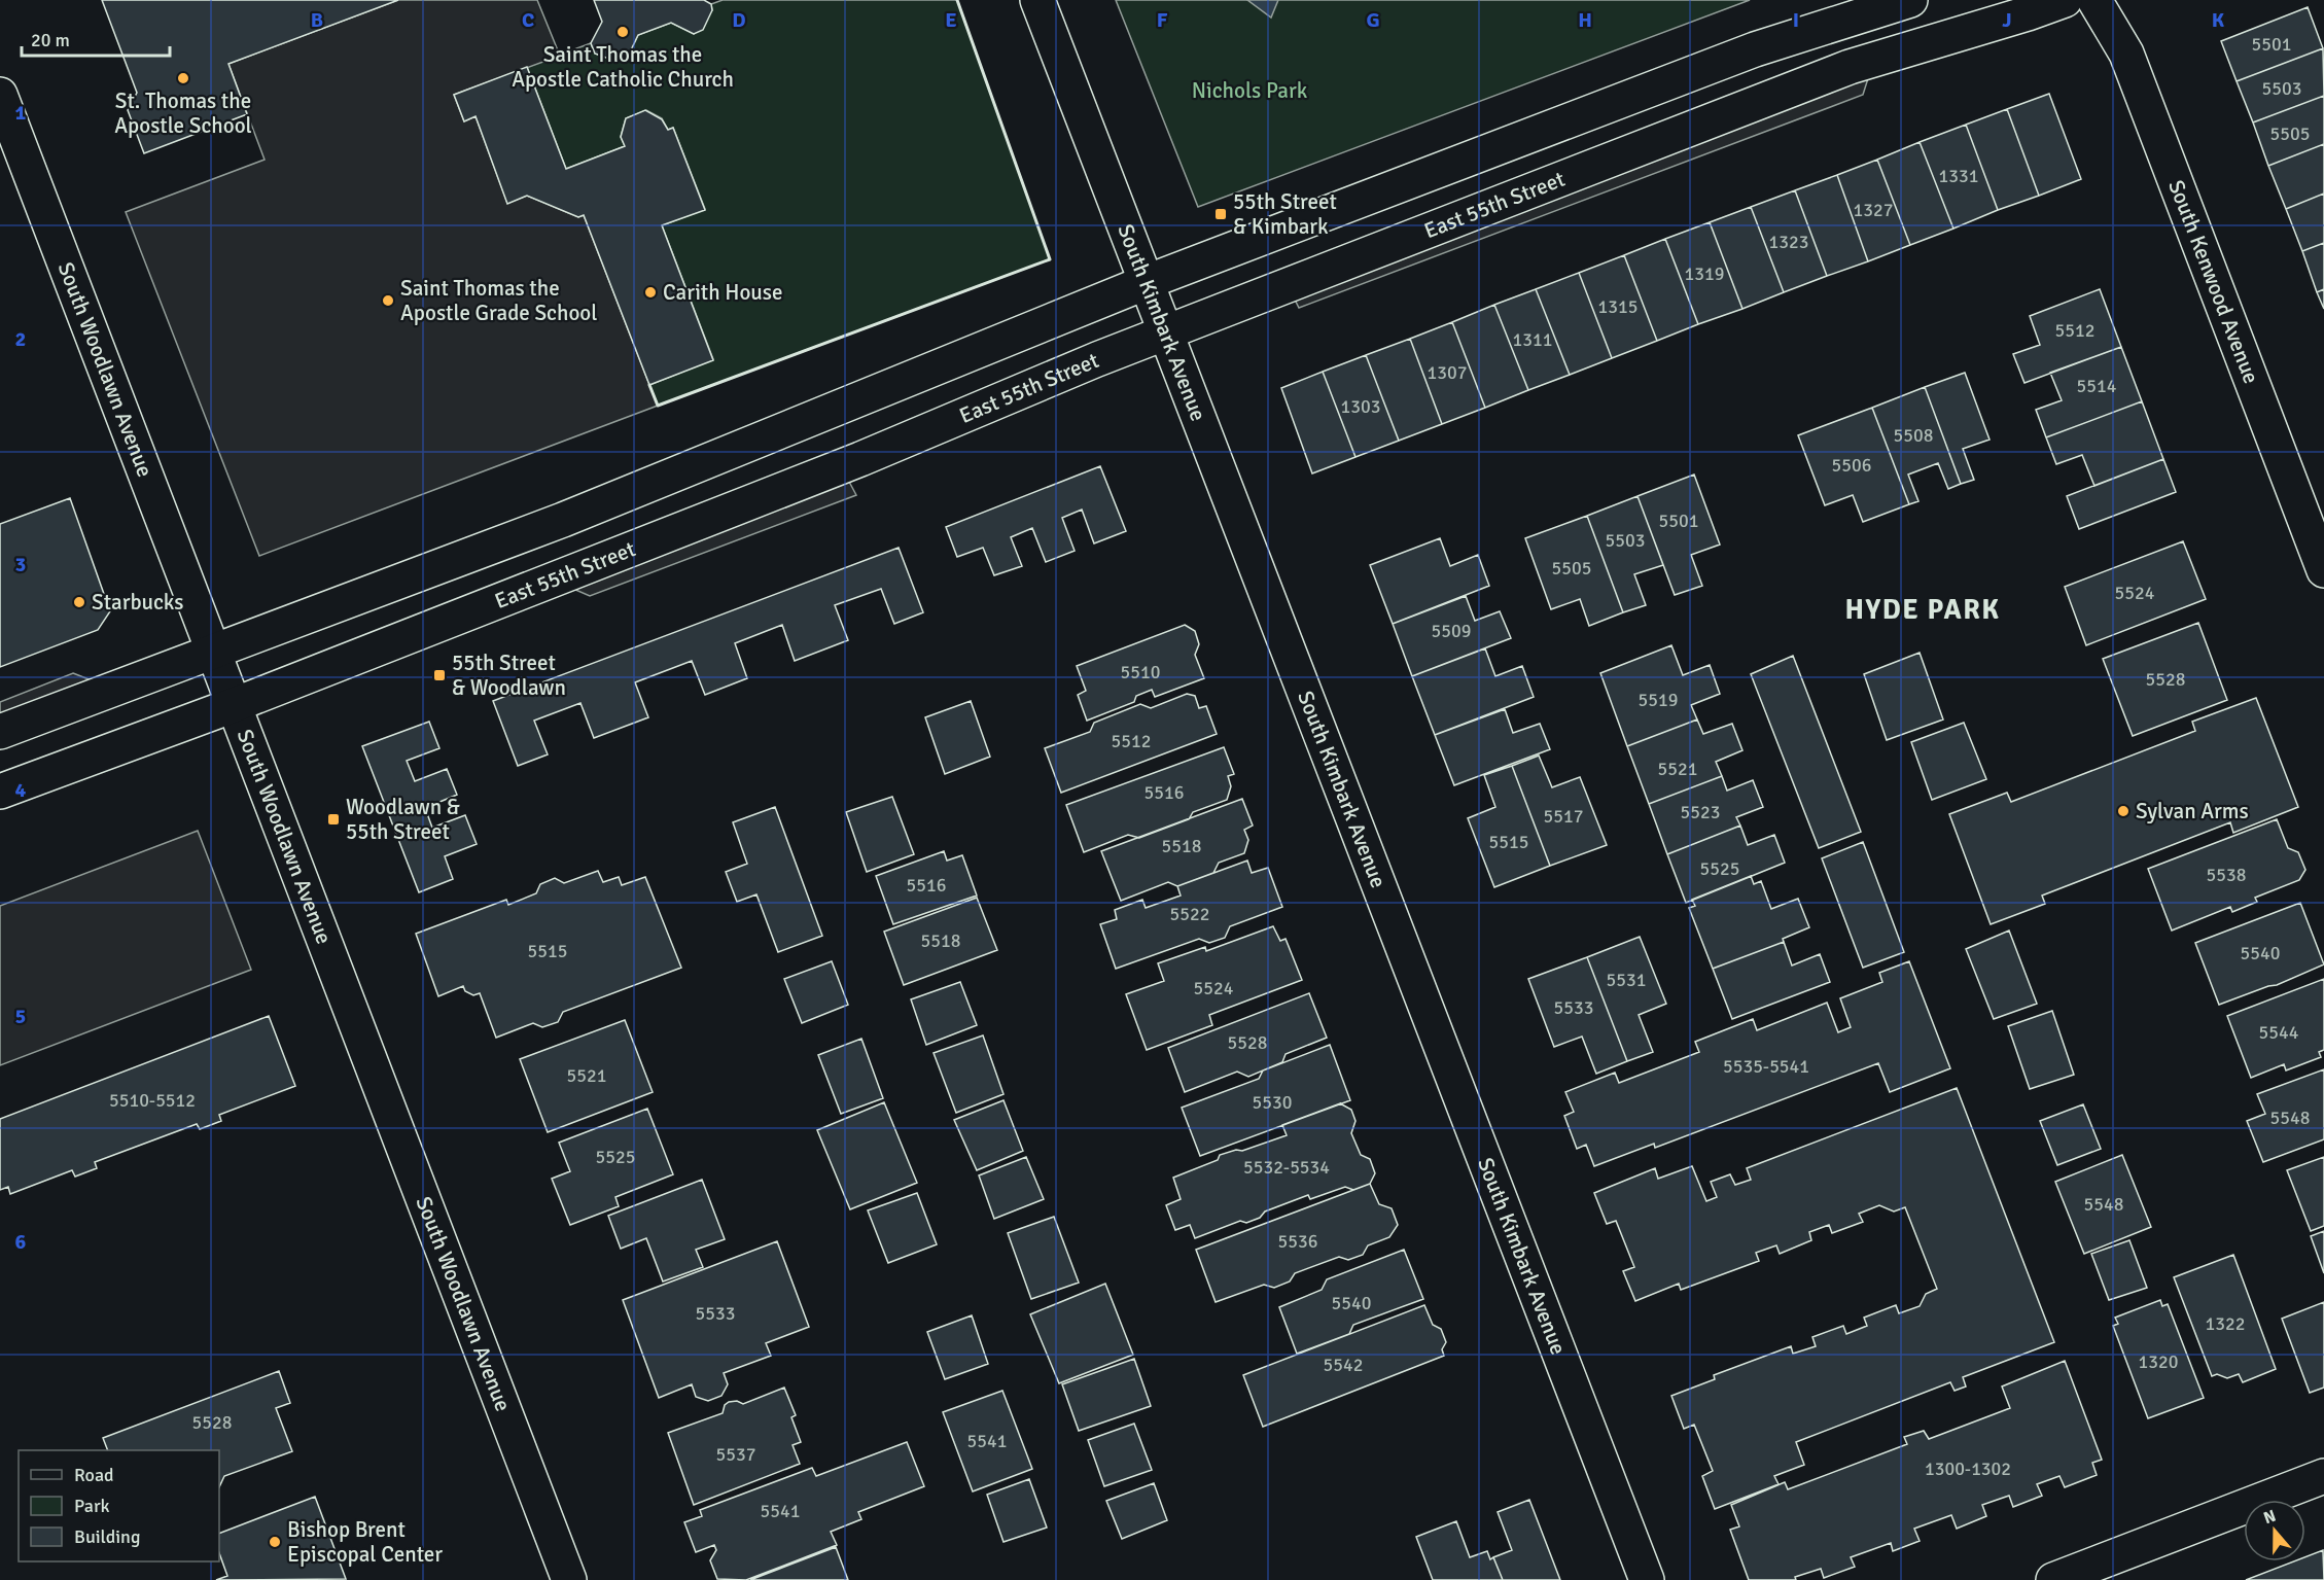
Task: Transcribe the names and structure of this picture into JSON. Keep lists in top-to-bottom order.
{
  "streets": {
    "street": [
      "East 55th Street",
      "South Kenwood Avenue",
      "South Kimbark Avenue",
      "South Woodlawn Avenue"
    ]
  },
  "crossings": [
    ["East 55th Street", "South Kimbark Avenue"],
    ["East 55th Street", "South Woodlawn Avenue"]
  ],
  "districts": ["HYDE PARK"],
  "parks": ["Nichols Park"],
  "places": {
    "other": [
      "Saint Thomas the Apostle Catholic Church",
      "St. Thomas the Apostle School",
      "Carith House",
      "Saint Thomas the Apostle Grade School",
      "Starbucks",
      "Sylvan Arms",
      "Bishop Brent Episcopal Center"
    ],
    "transit": ["55th Street & Kimbark", "55th Street & Woodlawn", "Woodlawn & 55th Street"]
  },
  "house_numbers": [
    "5501",
    "5503",
    "5505",
    "1331",
    "1327",
    "1323",
    "1319",
    "1315",
    "5512",
    "1311",
    "1307",
    "5514",
    "1303",
    "5508",
    "5506",
    "5501",
    "5503",
    "5505",
    "5524",
    "5509",
    "5510",
    "5528",
    "5519",
    "5512",
    "5521",
    "5516",
    "5523",
    "5517",
    "5515",
    "5518",
    "5525",
    "5538",
    "5516",
    "5522",
    "5518",
    "5515",
    "5540",
    "5531",
    "5524",
    "5533",
    "5544",
    "5528",
    "5535-5541",
    "5521",
    "5510-5512",
    "5530",
    "5548",
    "5525",
    "5532-5534",
    "5548",
    "5536",
    "5540",
    "5533",
    "1322",
    "1320",
    "5542",
    "5528",
    "5541",
    "5537",
    "1300-1302",
    "5541"
  ],
  "legend": ["Road", "Park", "Building"],
  "scale_bar": "20 m",
  "north": "top",
  "grid": {
    "columns": [
      "B",
      "C",
      "D",
      "E",
      "F",
      "G",
      "H",
      "I",
      "J",
      "K"
    ],
    "rows": [
      "1",
      "2",
      "3",
      "4",
      "5",
      "6"
    ]
  }
}
